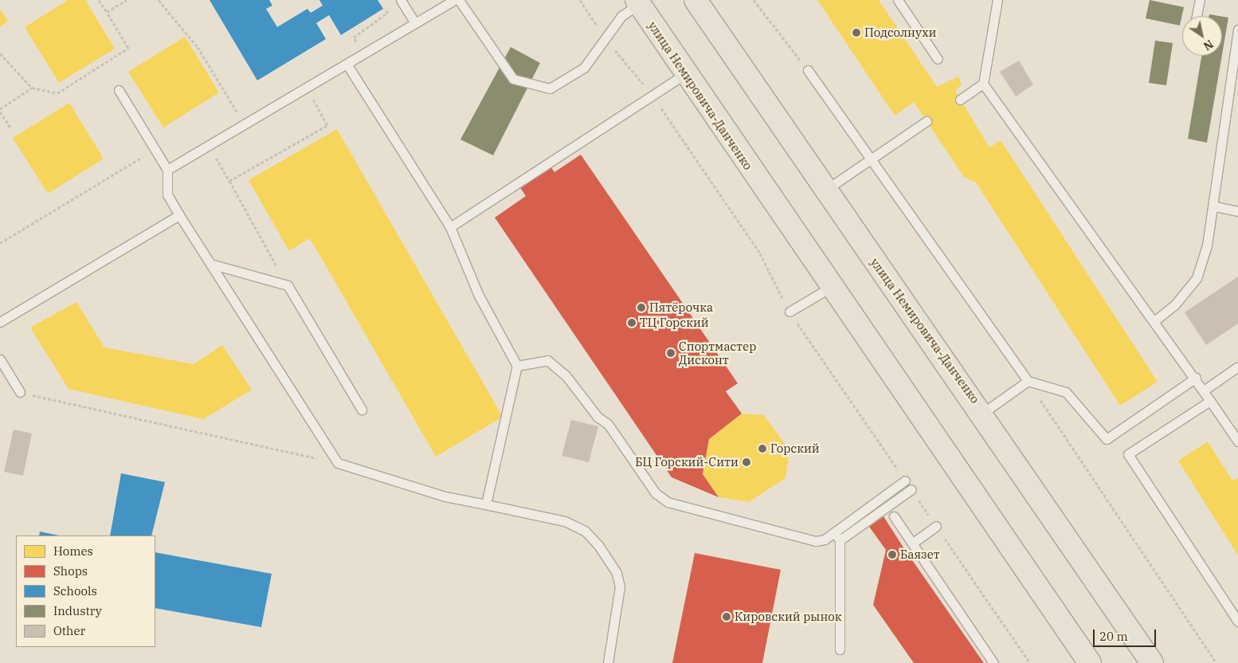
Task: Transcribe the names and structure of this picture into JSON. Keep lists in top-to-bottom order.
{
  "streets": {
    "main road": ["улица Немировича-Данченко"]
  },
  "places": [
    "Подсолнухи",
    "Пятёрочка",
    "ТЦ Горский",
    "Спортмастер Дисконт",
    "Горский",
    "БЦ Горский-Сити",
    "Баязет",
    "Кировский рынок"
  ],
  "legend": [
    "Homes",
    "Shops",
    "Schools",
    "Industry",
    "Other"
  ],
  "scale_bar": "20 m",
  "north": "bottom right"
}
